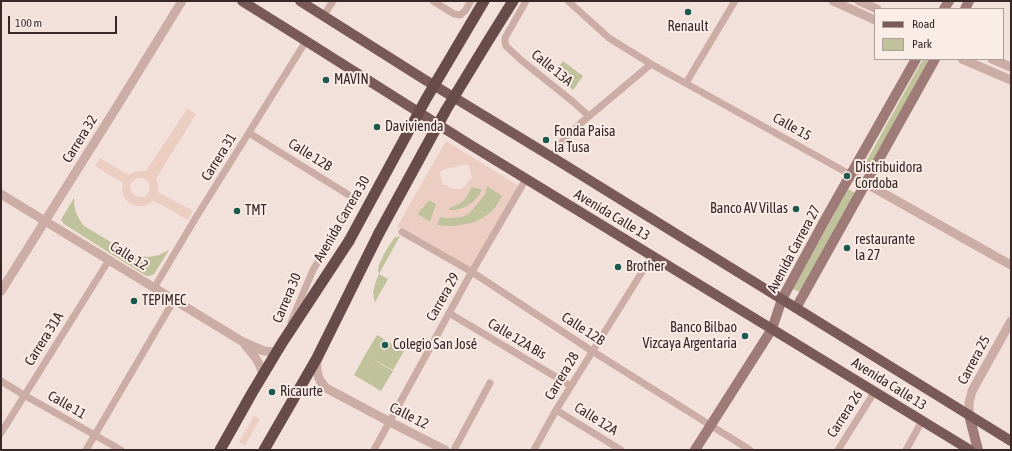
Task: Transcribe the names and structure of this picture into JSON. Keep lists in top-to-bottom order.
{
  "streets": {
    "highway": ["Avenida Carrera 30"],
    "main road": ["Avenida Calle 13", "Avenida Carrera 27"],
    "street": [
      "Calle 13A",
      "Calle 15",
      "Carrera 32",
      "Calle 12B",
      "Carrera 31",
      "Calle 12",
      "Carrera 29",
      "Carrera 30",
      "Carrera 31A",
      "Calle 12A Bis",
      "Carrera 25",
      "Carrera 28",
      "Calle 11",
      "Carrera 26",
      "Calle 12A"
    ]
  },
  "crossings": [
    ["Calle 15", "Avenida Carrera 27"],
    ["Carrera 32", "Calle 12"],
    ["Calle 12B", "Carrera 31"],
    ["Calle 12B", "Avenida Carrera 27"],
    ["Calle 12B", "Carrera 29"],
    ["Calle 12B", "Carrera 30"],
    ["Calle 12B", "Carrera 28"],
    ["Carrera 31", "Avenida Calle 13"],
    ["Carrera 31", "Calle 12"],
    ["Avenida Calle 13", "Avenida Carrera 27"],
    ["Avenida Calle 13", "Carrera 29"],
    ["Avenida Calle 13", "Carrera 25"],
    ["Avenida Calle 13", "Carrera 28"],
    ["Avenida Calle 13", "Carrera 26"],
    ["Avenida Carrera 30", "Calle 12"],
    ["Avenida Carrera 30", "Carrera 30"],
    ["Calle 12", "Carrera 29"],
    ["Calle 12", "Carrera 30"],
    ["Calle 12", "Carrera 31A"],
    ["Carrera 29", "Calle 12A Bis"],
    ["Carrera 31A", "Calle 11"],
    ["Calle 12A Bis", "Carrera 28"],
    ["Carrera 28", "Calle 12A"]
  ],
  "places": [
    "Renault",
    "MAVIN",
    "Davivienda",
    "Fonda Paisa la Tusa",
    "Distribuidora Cordoba",
    "Banco AV Villas",
    "TMT",
    "restaurante la 27",
    "Brother",
    "TEPIMEC",
    "Banco Bilbao Vizcaya Argentaria",
    "Colegio San José",
    "Ricaurte"
  ],
  "legend": ["Road", "Park"],
  "scale_bar": "100 m"
}
